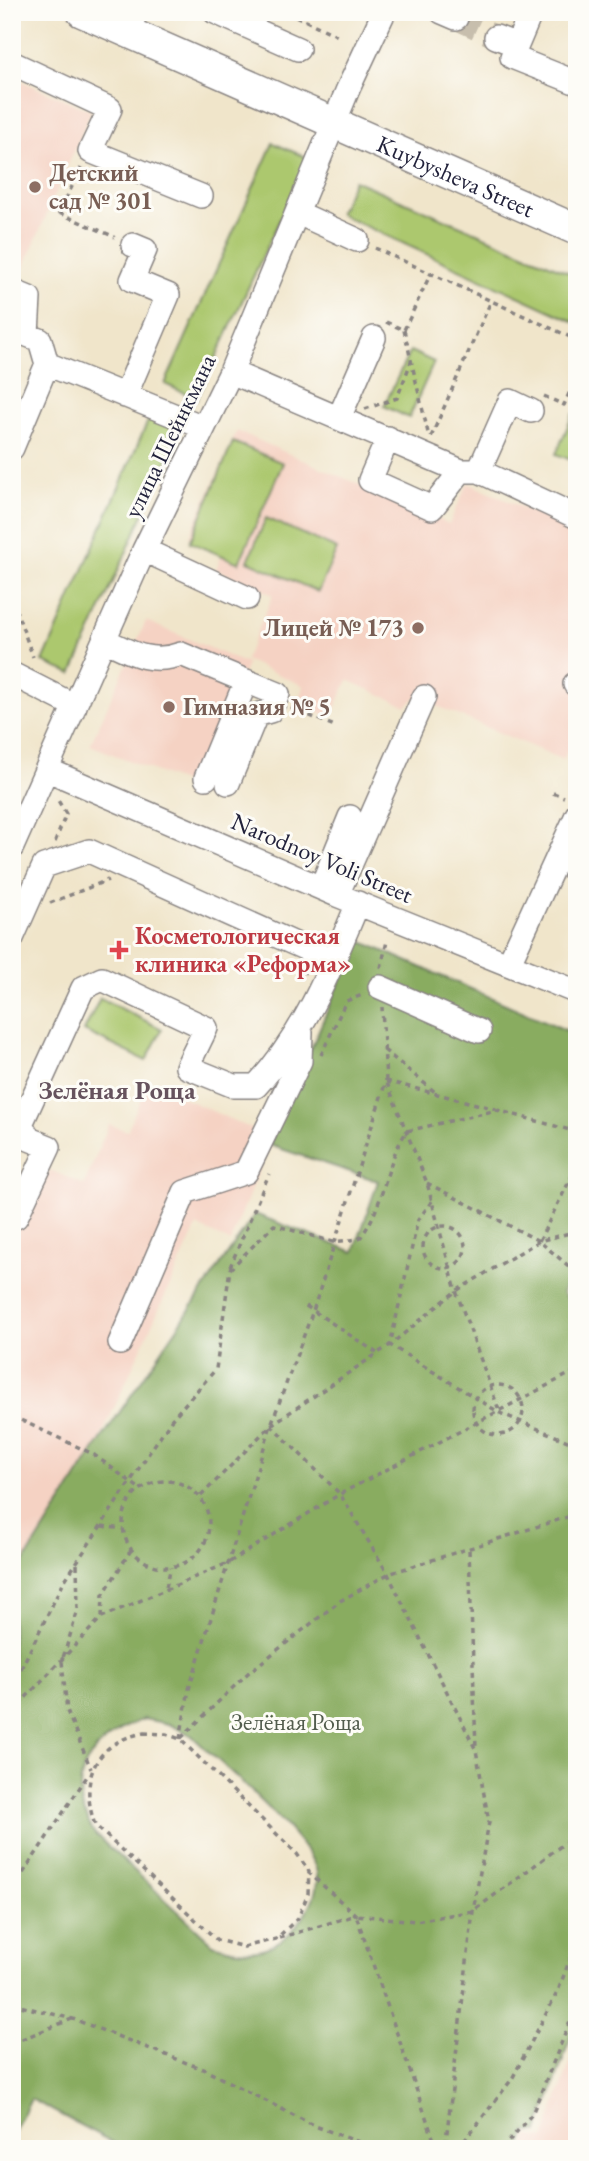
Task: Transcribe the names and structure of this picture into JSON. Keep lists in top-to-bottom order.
{
  "streets": {
    "main road": ["Kuybysheva Street"],
    "street": ["улица Шейнкмана", "Narodnoy Voli Street"]
  },
  "crossings": [
    ["Kuybysheva Street", "улица Шейнкмана"],
    ["улица Шейнкмана", "Narodnoy Voli Street"]
  ],
  "districts": ["Зелёная Роща"],
  "parks": ["Зелёная Роща"],
  "places": {
    "other": ["Детский сад № 301", "Лицей № 173", "Гимназия № 5"],
    "health": ["Косметологическая клиника «Реформа»"]
  }
}
